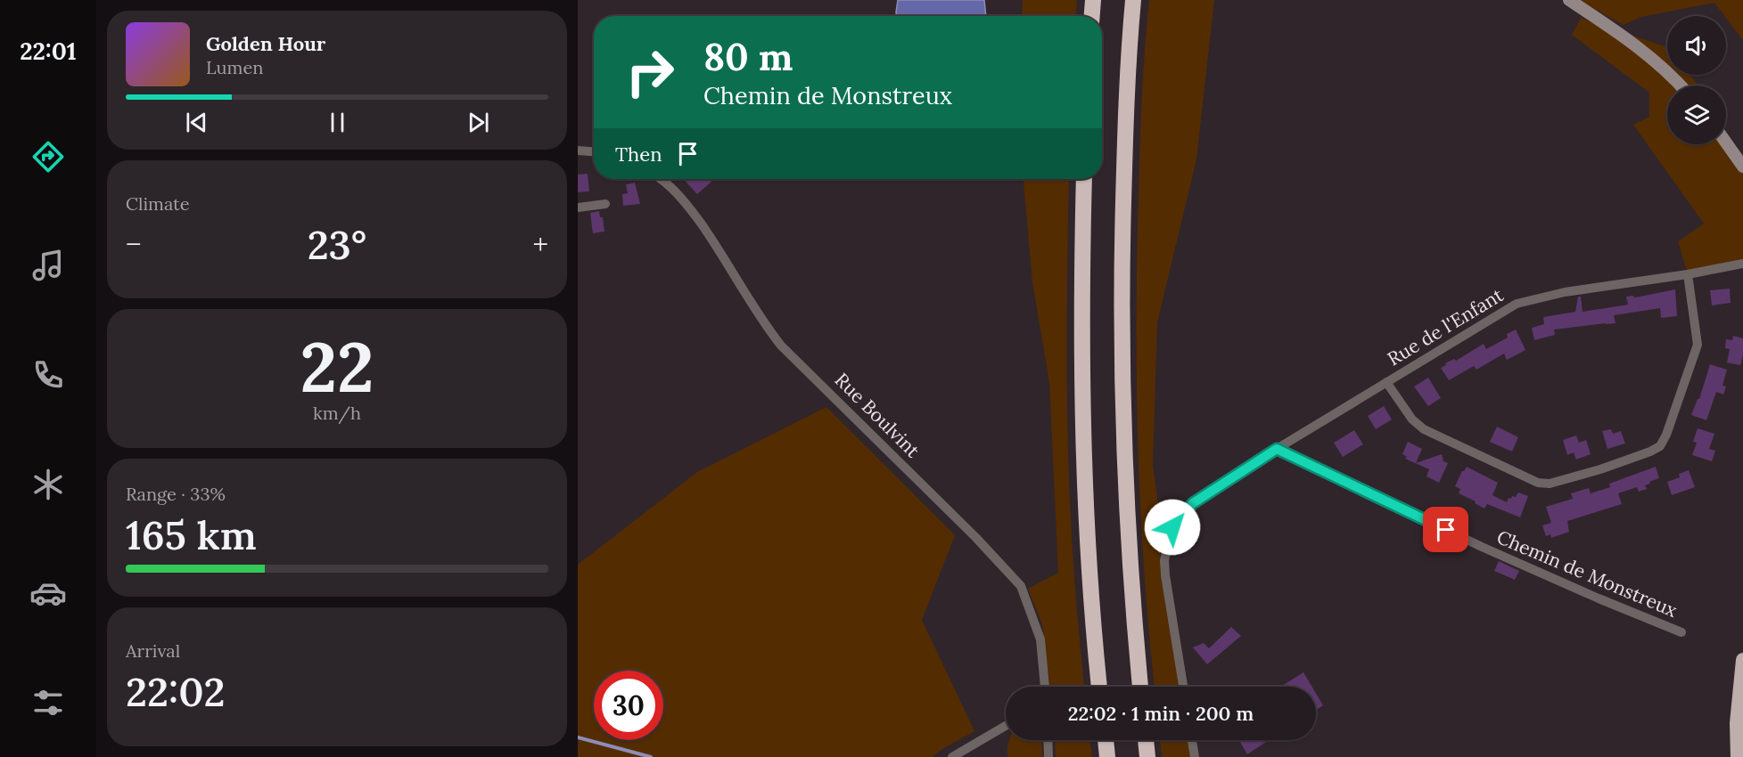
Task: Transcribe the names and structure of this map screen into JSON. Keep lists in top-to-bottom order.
{
  "streets": {
    "street": ["Rue de l'Enfant", "Rue Boulvint", "Chemin de Monstreux"]
  },
  "crossings": [
    ["Rue de l'Enfant", "Chemin de Monstreux"]
  ],
  "page": {
    "tabs": "22:01",
    "turn": ["80 m", "Chemin de Monstreux"],
    "song": ["Golden Hour", "Lumen"],
    "then": "Then",
    "tile": [
      "Climate",
      ["22", "km/h"],
      ["Range · 33%", "165 km"],
      ["Arrival", "22:02"]
    ],
    "heat": ["−", "23°", "+"],
    "limit": "30",
    "trip": "22:02 · 1 min · 200 m"
  }
}
